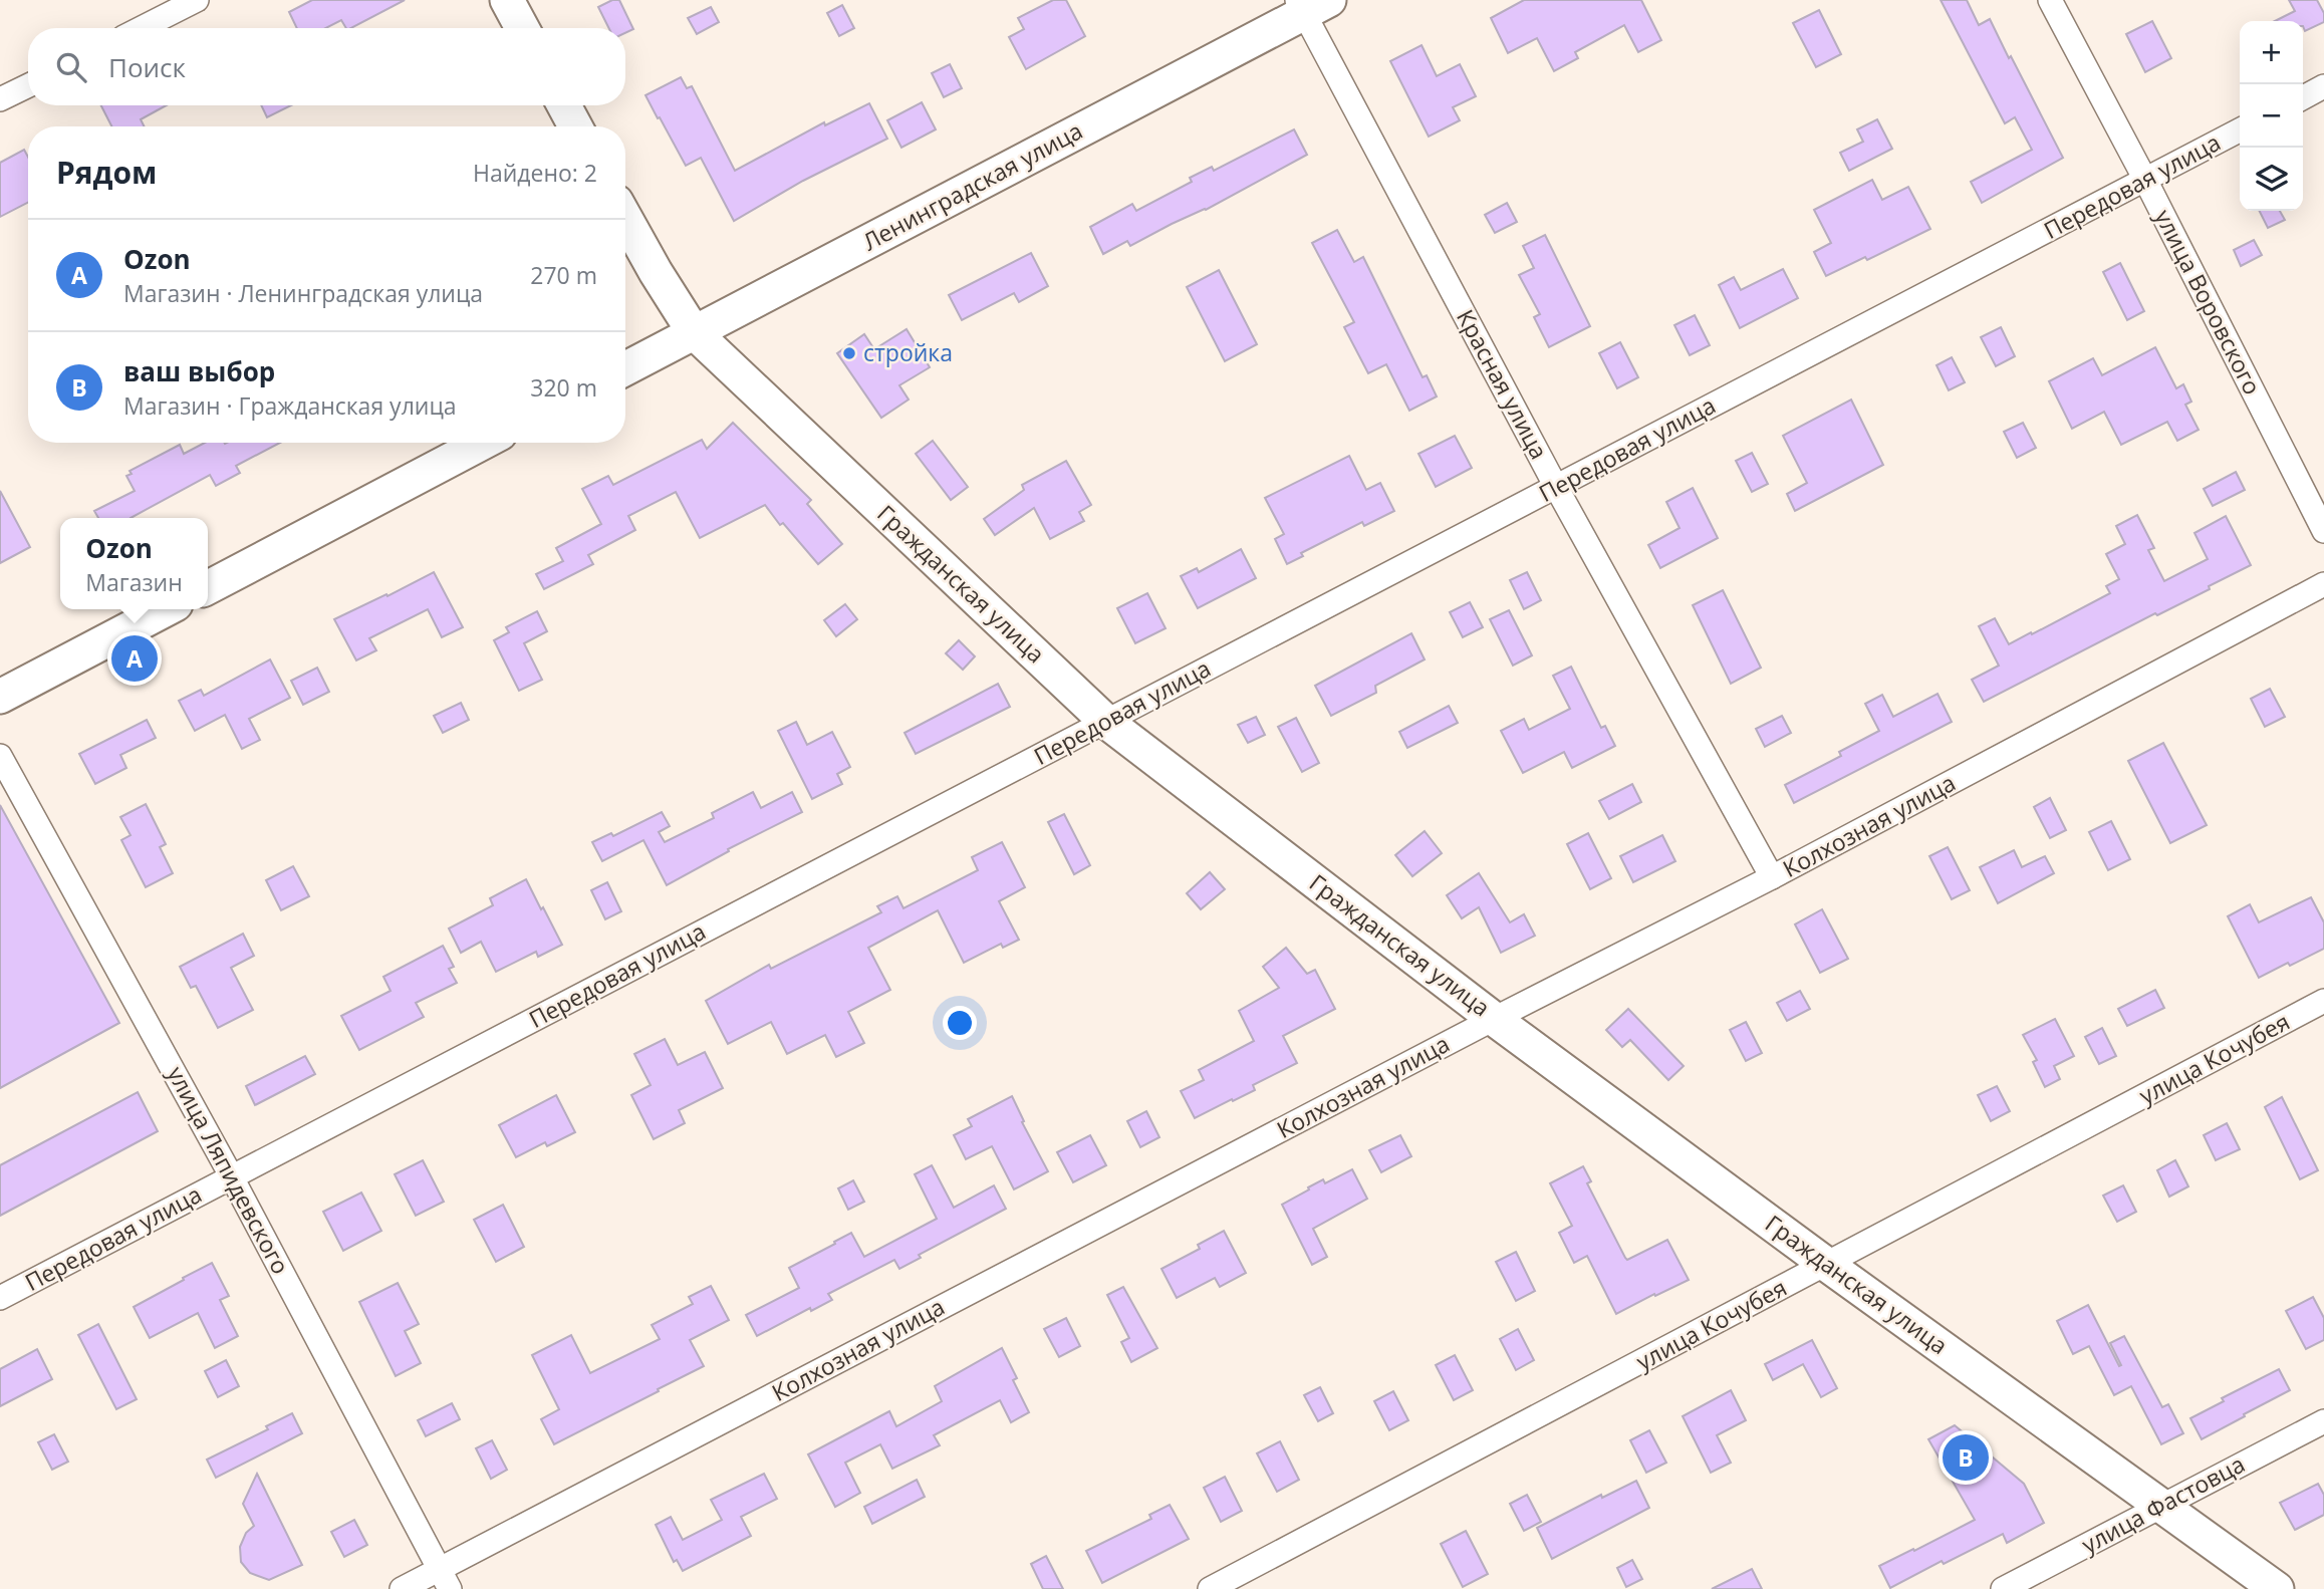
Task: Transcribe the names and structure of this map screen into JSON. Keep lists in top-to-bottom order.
{
  "streets": {
    "main road": ["Ленинградская улица", "Гражданская улица"],
    "street": [
      "Передовая улица",
      "улица Воровского",
      "Красная улица",
      "Колхозная улица",
      "улица Кочубея",
      "улица Ляпидевского",
      "улица Фастовца"
    ]
  },
  "crossings": [
    ["Ленинградская улица", "Красная улица"],
    ["Ленинградская улица", "Гражданская улица"],
    ["Передовая улица", "улица Воровского"],
    ["Передовая улица", "Красная улица"],
    ["Передовая улица", "Гражданская улица"],
    ["Передовая улица", "улица Ляпидевского"],
    ["Красная улица", "Колхозная улица"],
    ["Гражданская улица", "Колхозная улица"],
    ["Гражданская улица", "улица Кочубея"],
    ["Гражданская улица", "улица Фастовца"],
    ["Колхозная улица", "улица Ляпидевского"]
  ],
  "places": ["стройка"],
  "page": {
    "map_buttons": ["+", "−"],
    "search": "Поиск",
    "heading": ["Рядом", "Найдено: 2"],
    "list": [
      {
        "mark": "A",
        "name": "Ozon",
        "note": "Магазин · Ленинградская улица",
        "value": "270 m"
      },
      {
        "mark": "B",
        "name": "ваш выбор",
        "note": "Магазин · Гражданская улица",
        "value": "320 m"
      }
    ],
    "popup": ["Ozon", "Магазин"],
    "pins": ["A", "B"]
  }
}
